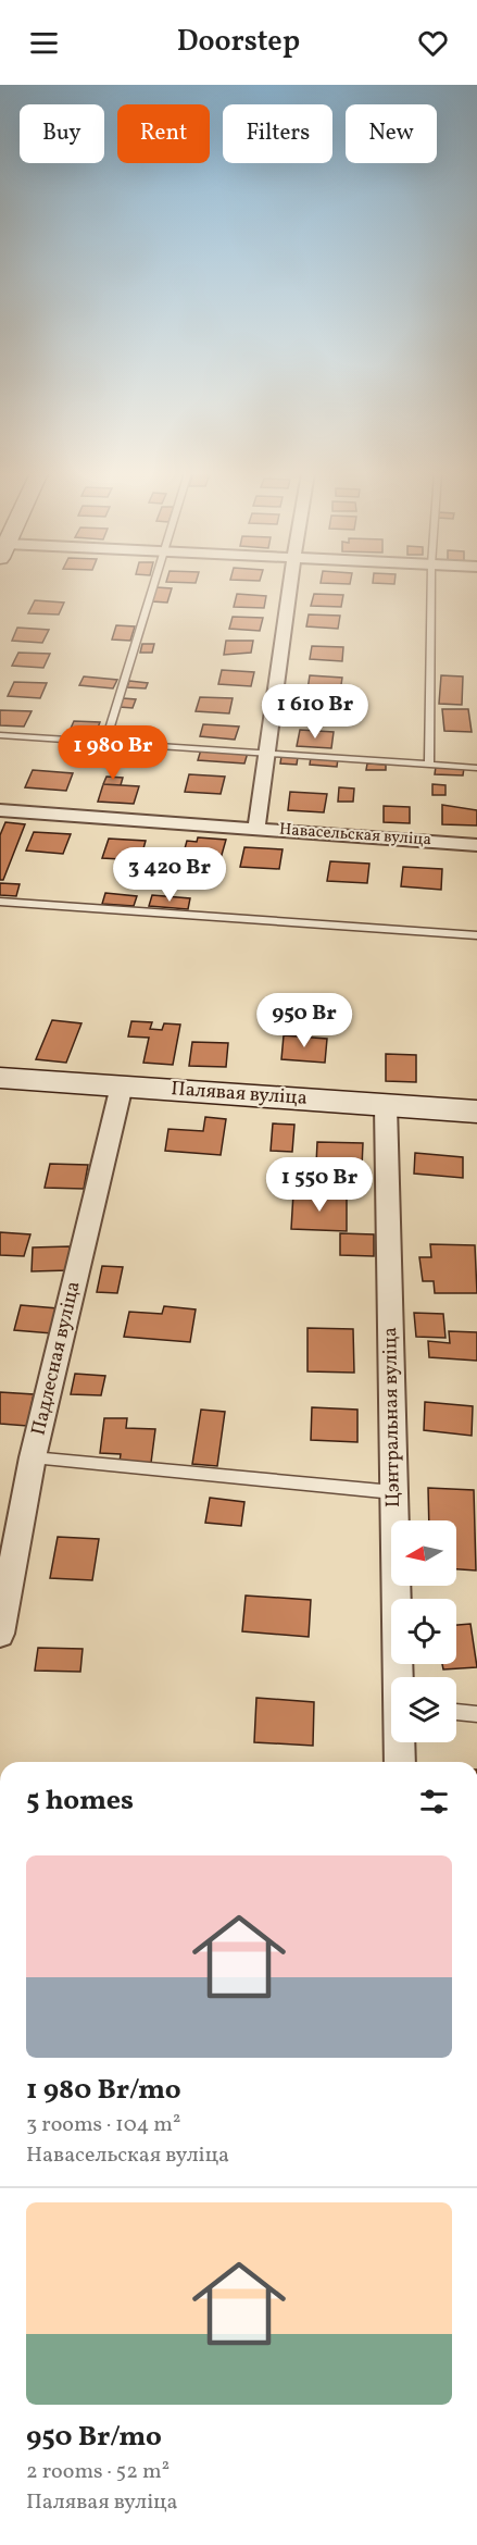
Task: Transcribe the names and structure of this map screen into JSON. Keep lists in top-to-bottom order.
{
  "streets": {
    "main road": ["Палявая вуліца"],
    "street": ["Навасельская вуліца", "Падлесная вуліца", "Цэнтральная вуліца"]
  },
  "crossings": [
    ["Палявая вуліца", "Падлесная вуліца"],
    ["Палявая вуліца", "Цэнтральная вуліца"]
  ],
  "north": "left",
  "page": {
    "header": "Doorstep",
    "chip": [
      "Buy",
      "Rent",
      "Filters",
      "New"
    ],
    "price": [
      "1 610 Br",
      "1 980 Br",
      "3 420 Br",
      "950 Br",
      "1 550 Br"
    ],
    "heading": "5 homes",
    "list": [
      {
        "name": "1 980 Br/mo",
        "note": "3 rooms · 104 m² · Навасельская вуліца"
      },
      {
        "name": "950 Br/mo",
        "note": "2 rooms · 52 m² · Палявая вуліца"
      }
    ]
  }
}
